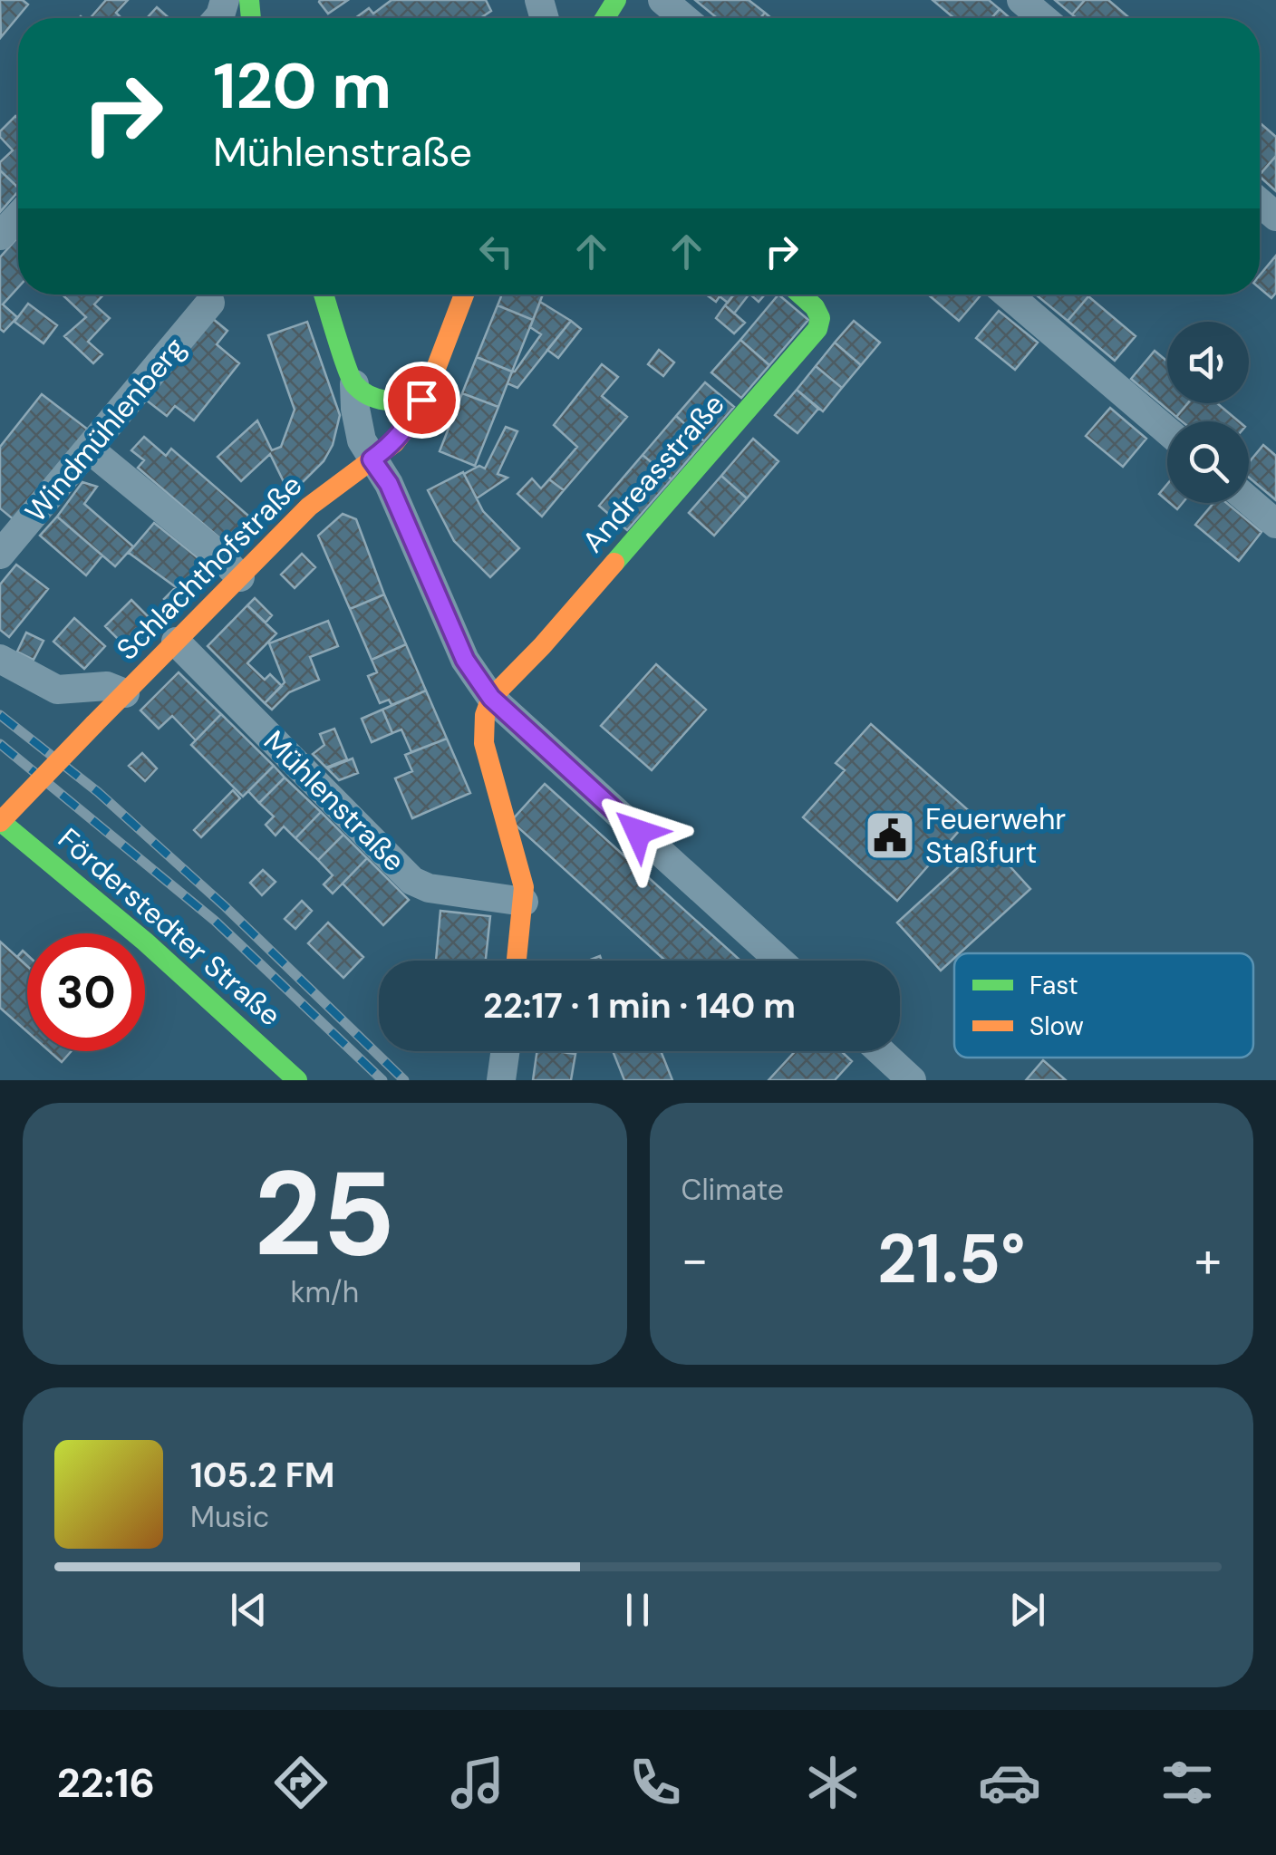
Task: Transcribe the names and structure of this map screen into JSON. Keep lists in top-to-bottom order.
{
  "streets": {
    "street": [
      "Windmühlenberg",
      "Andreasstraße",
      "Schlachthofstraße",
      "Mühlenstraße",
      "Förderstedter Straße"
    ]
  },
  "crossings": [
    ["Schlachthofstraße", "Mühlenstraße"],
    ["Schlachthofstraße", "Förderstedter Straße"]
  ],
  "places": {
    "public building": ["Feuerwehr Staßfurt"]
  },
  "legend": ["Fast", "Slow"],
  "page": {
    "turn": ["120 m", "Mühlenstraße"],
    "limit": "30",
    "trip": "22:17 · 1 min · 140 m",
    "tile": [
      ["25", "km/h"],
      "Climate"
    ],
    "heat": ["−", "21.5°", "+"],
    "song": ["105.2 FM", "Music"],
    "tabs": "22:16"
  }
}
